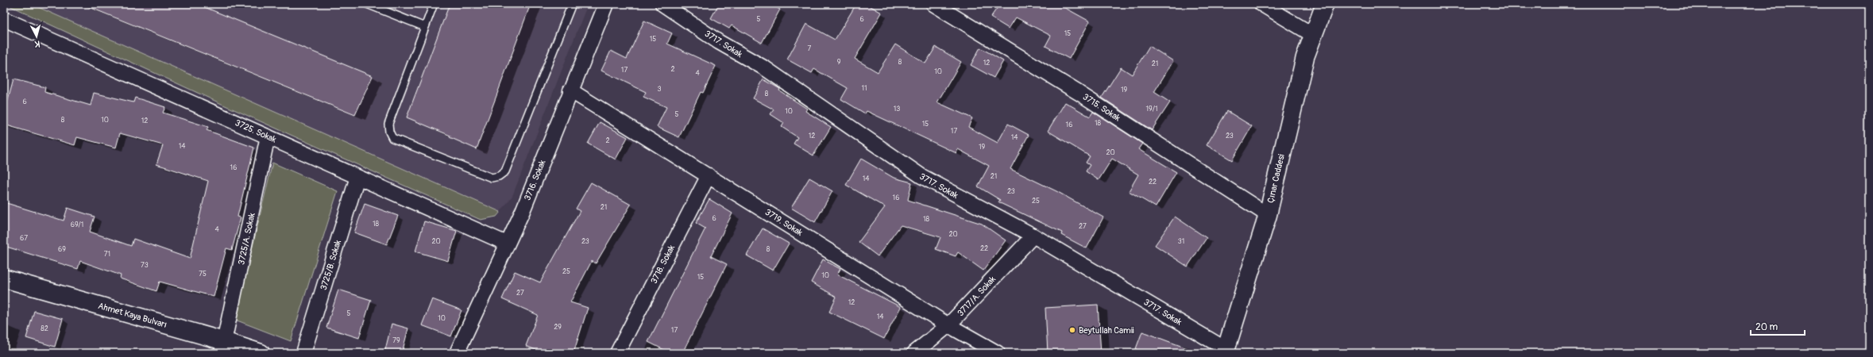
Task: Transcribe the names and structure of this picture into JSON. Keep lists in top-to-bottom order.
{
  "streets": {
    "street": [
      "3717. Sokak",
      "3715. Sokak",
      "3725. Sokak",
      "Çınar Caddesi",
      "3716. Sokak",
      "3719. Sokak",
      "3725/A. Sokak",
      "3718. Sokak",
      "3725/B. Sokak",
      "3717/A. Sokak",
      "Ahmet Kaya Bulvarı"
    ]
  },
  "crossings": [
    ["3717. Sokak", "Çınar Caddesi"],
    ["3717. Sokak", "3717/A. Sokak"],
    ["3715. Sokak", "Çınar Caddesi"],
    ["3725. Sokak", "3716. Sokak"],
    ["3725. Sokak", "3725/A. Sokak"],
    ["3725. Sokak", "3725/B. Sokak"],
    ["3716. Sokak", "3719. Sokak"],
    ["3719. Sokak", "3718. Sokak"],
    ["3719. Sokak", "3717/A. Sokak"],
    ["3725/A. Sokak", "Ahmet Kaya Bulvarı"]
  ],
  "places": ["Beytullah Camii"],
  "house_numbers": [
    "5",
    "6",
    "15",
    "15",
    "7",
    "9",
    "8",
    "12",
    "21",
    "2",
    "17",
    "10",
    "4",
    "11",
    "3",
    "19",
    "8",
    "6",
    "13",
    "19/1",
    "10",
    "5",
    "8",
    "10",
    "12",
    "18",
    "15",
    "16",
    "17",
    "12",
    "23",
    "14",
    "2",
    "14",
    "19",
    "20",
    "16",
    "21",
    "14",
    "22",
    "23",
    "16",
    "25",
    "21",
    "6",
    "18",
    "18",
    "69/1",
    "27",
    "4",
    "20",
    "67",
    "20",
    "23",
    "31",
    "22",
    "69",
    "8",
    "71",
    "73",
    "25",
    "75",
    "10",
    "15",
    "27",
    "12",
    "5",
    "14",
    "10",
    "29",
    "82",
    "17",
    "79"
  ],
  "scale_bar": "20 m",
  "north": "bottom"
}
